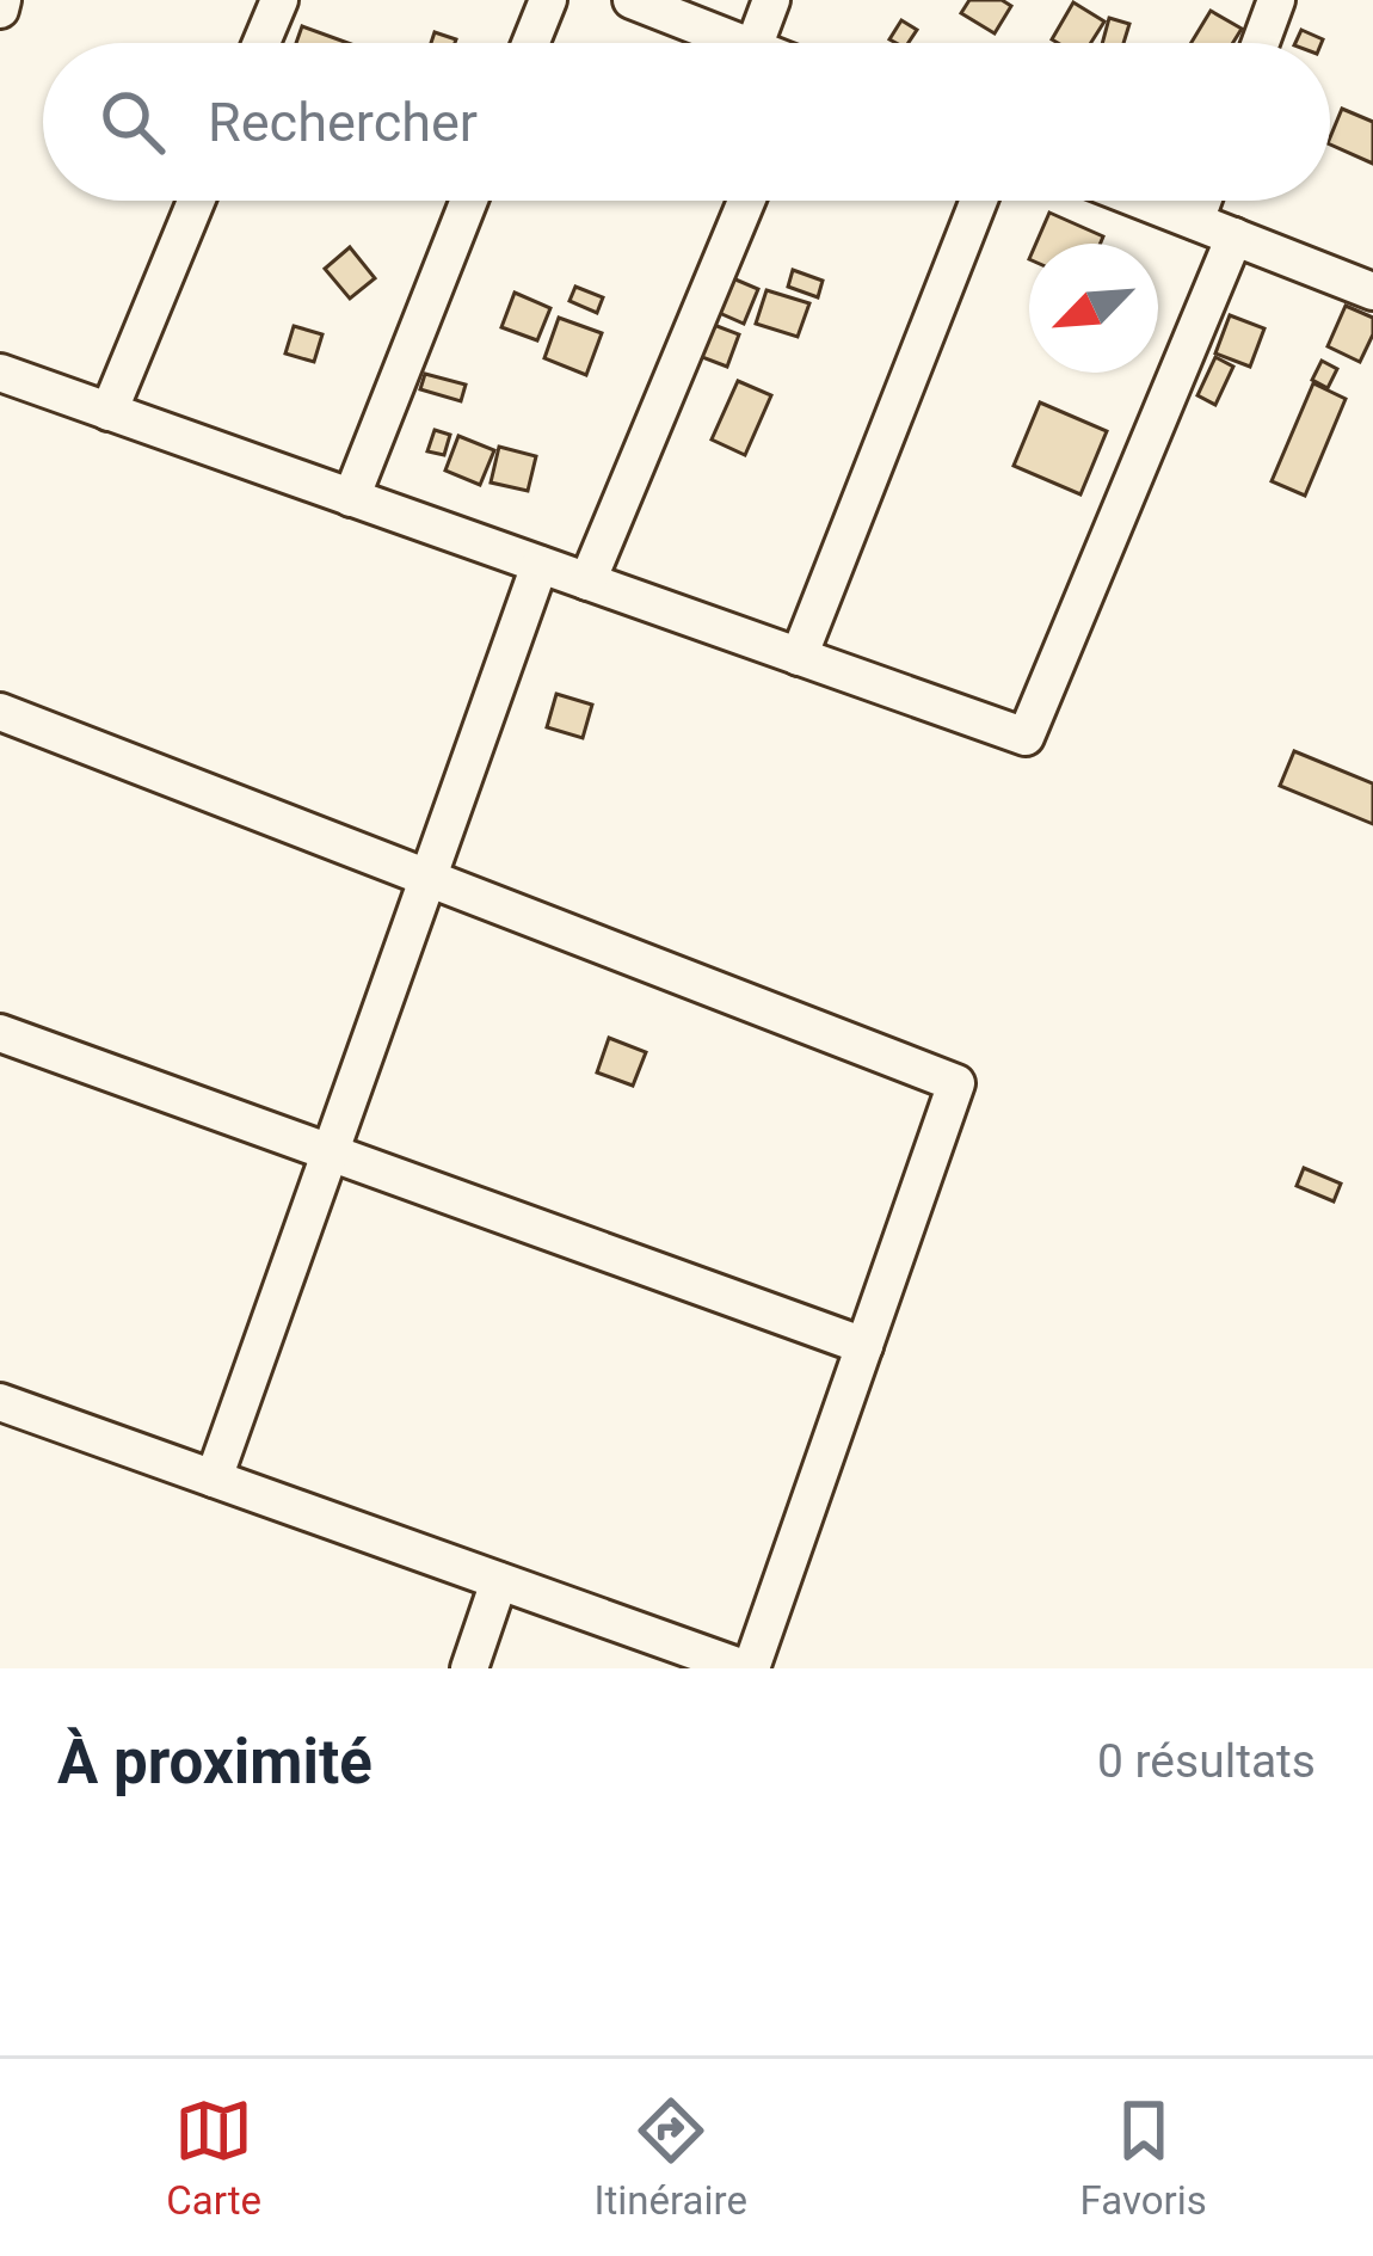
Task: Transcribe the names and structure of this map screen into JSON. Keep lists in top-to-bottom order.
{
  "north": "bottom left",
  "page": {
    "search": "Rechercher",
    "heading": ["À proximité", "0 résultats"],
    "nav": ["Carte", "Itinéraire", "Favoris"]
  }
}
